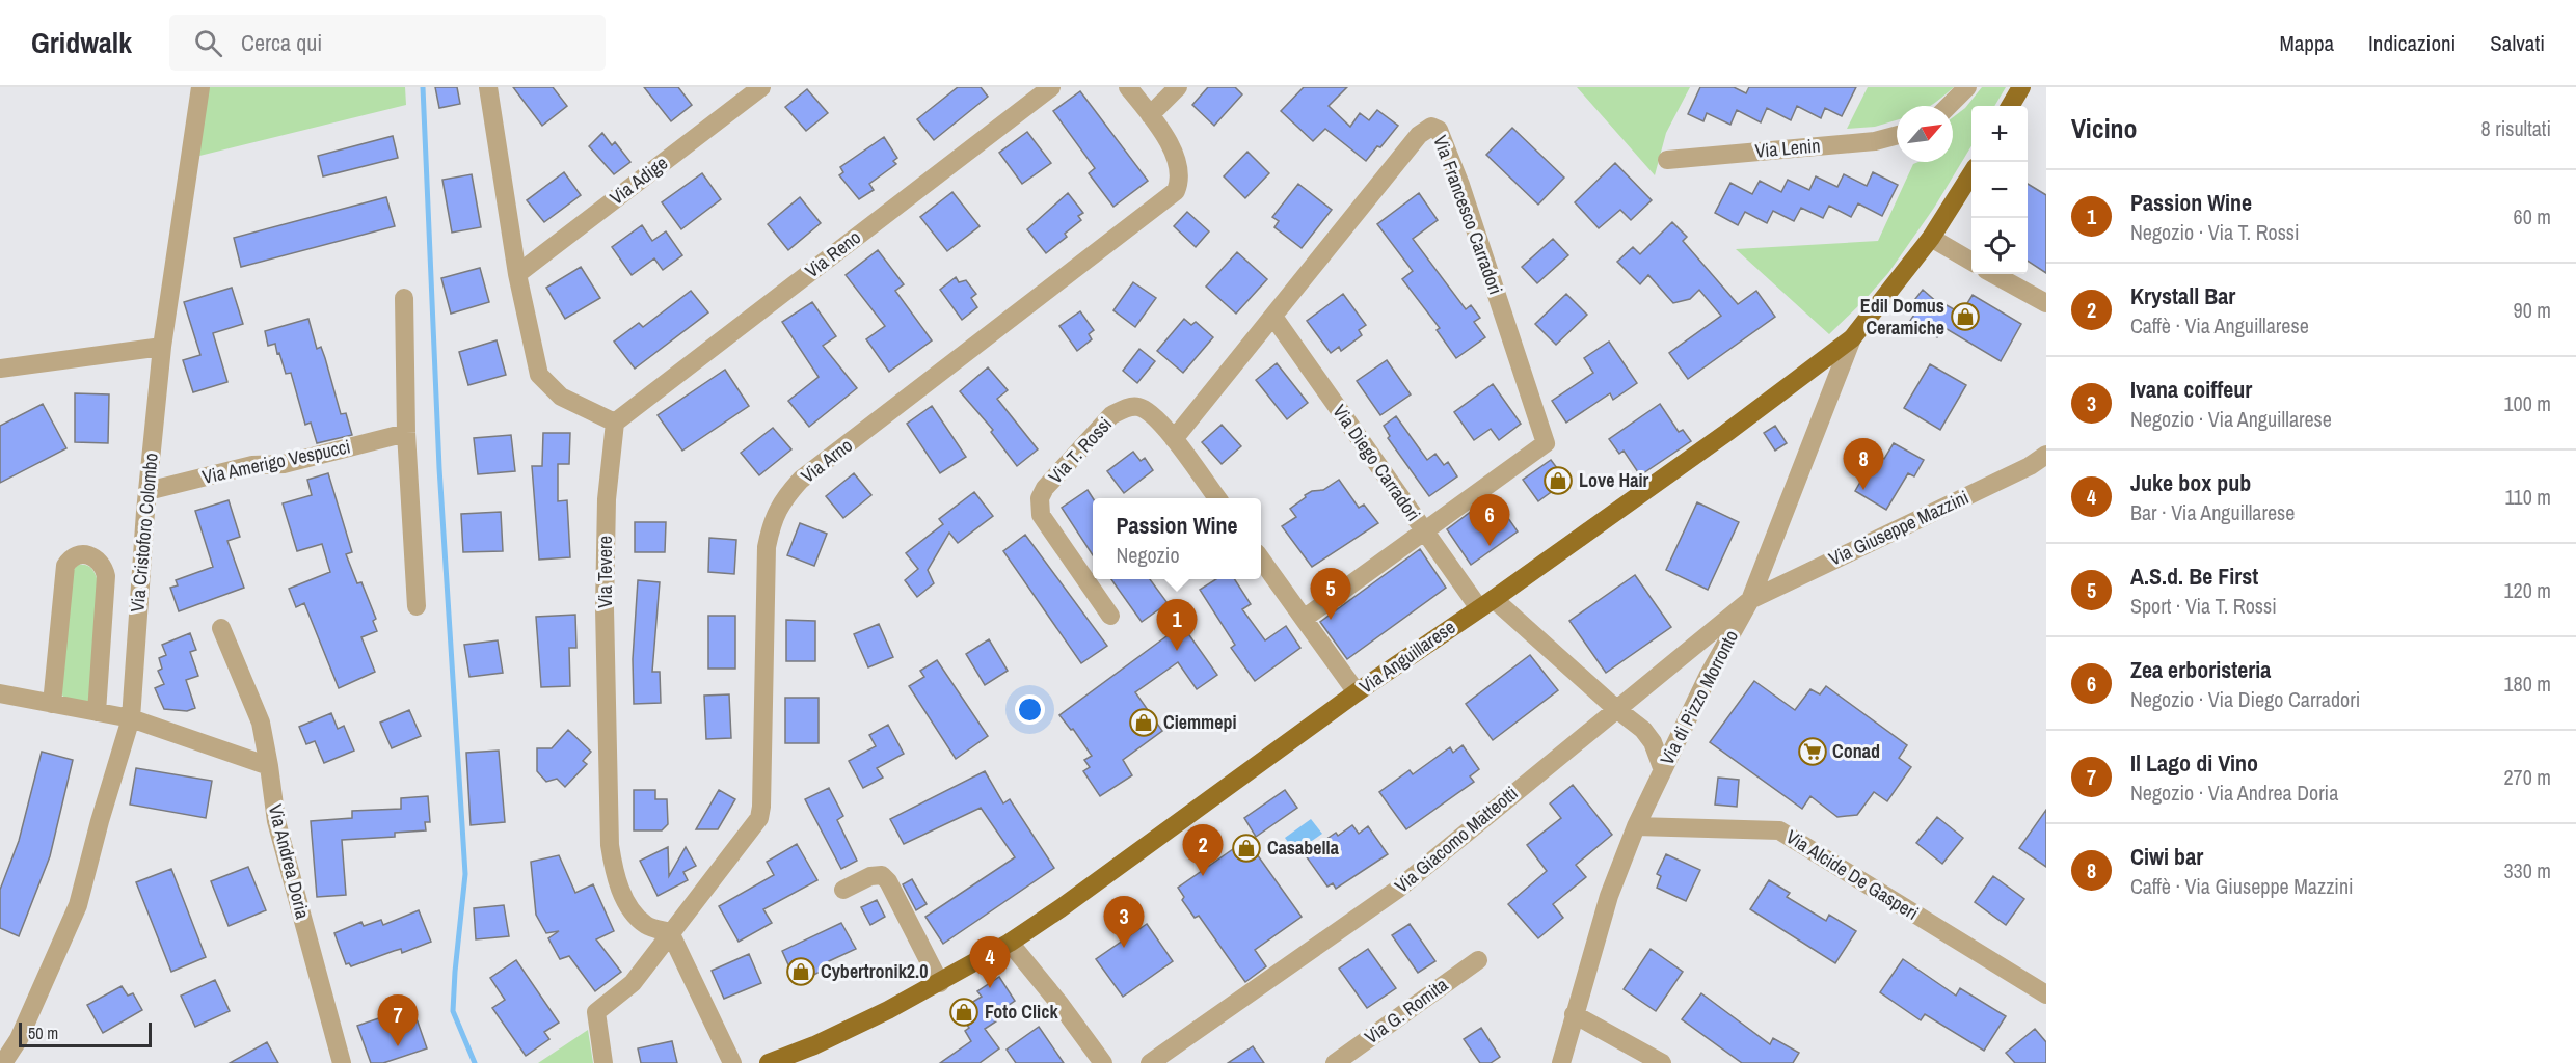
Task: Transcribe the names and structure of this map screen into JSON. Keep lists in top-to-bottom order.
{
  "streets": {
    "main road": ["Via Anguillarese"],
    "street": [
      "Via Lenin",
      "Via Adige",
      "Via Francesco Carradori",
      "Via Reno",
      "Via T. Rossi",
      "Via Arno",
      "Via Amerigo Vespucci",
      "Via Diego Carradori",
      "Via Giuseppe Mazzini",
      "Via Cristoforo Colombo",
      "Via Tevere",
      "Via di Pizzo Morronto",
      "Via Giacomo Matteotti",
      "Via Andrea Doria",
      "Via Alcide De Gasperi",
      "Via G. Romita"
    ]
  },
  "crossings": [
    ["Via Francesco Carradori", "Via T. Rossi"],
    ["Via Francesco Carradori", "Via Diego Carradori"],
    ["Via Reno", "Via Tevere"],
    ["Via Arno", "Via Tevere"],
    ["Via Amerigo Vespucci", "Via Cristoforo Colombo"],
    ["Via Diego Carradori", "Via Anguillarese"],
    ["Via Diego Carradori", "Via di Pizzo Morronto"],
    ["Via Diego Carradori", "Via Giacomo Matteotti"],
    ["Via Giuseppe Mazzini", "Via di Pizzo Morronto"],
    ["Via Giuseppe Mazzini", "Via Giacomo Matteotti"],
    ["Via Anguillarese", "Via di Pizzo Morronto"],
    ["Via di Pizzo Morronto", "Via Giacomo Matteotti"],
    ["Via di Pizzo Morronto", "Via Alcide De Gasperi"]
  ],
  "places": {
    "shop": [
      "Edil Domus Ceramiche",
      "Love Hair",
      "Ciemmepi",
      "Casabella",
      "Cybertronik2.0",
      "Foto Click"
    ],
    "supermarket": ["Conad"]
  },
  "scale_bar": "50 m",
  "north": "top right",
  "page": {
    "header": "Gridwalk",
    "search": "Cerca qui",
    "nav": ["Mappa", "Indicazioni", "Salvati"],
    "heading": ["Vicino", "8 risultati"],
    "map_buttons": ["+", "−"],
    "list": [
      {
        "mark": "1",
        "name": "Passion Wine",
        "note": "Negozio · Via T. Rossi",
        "value": "60 m"
      },
      {
        "mark": "2",
        "name": "Krystall Bar",
        "note": "Caffè · Via Anguillarese",
        "value": "90 m"
      },
      {
        "mark": "3",
        "name": "Ivana coiffeur",
        "note": "Negozio · Via Anguillarese",
        "value": "100 m"
      },
      {
        "mark": "4",
        "name": "Juke box pub",
        "note": "Bar · Via Anguillarese",
        "value": "110 m"
      },
      {
        "mark": "5",
        "name": "A.S.d. Be First",
        "note": "Sport · Via T. Rossi",
        "value": "120 m"
      },
      {
        "mark": "6",
        "name": "Zea erboristeria",
        "note": "Negozio · Via Diego Carradori",
        "value": "180 m"
      },
      {
        "mark": "7",
        "name": "Il Lago di Vino",
        "note": "Negozio · Via Andrea Doria",
        "value": "270 m"
      },
      {
        "mark": "8",
        "name": "Ciwi bar",
        "note": "Caffè · Via Giuseppe Mazzini",
        "value": "330 m"
      }
    ],
    "pins": [
      "8",
      "6",
      "5",
      "1",
      "2",
      "3",
      "4",
      "7"
    ],
    "popup": ["Passion Wine", "Negozio"],
    "scale": "50 m"
  }
}
